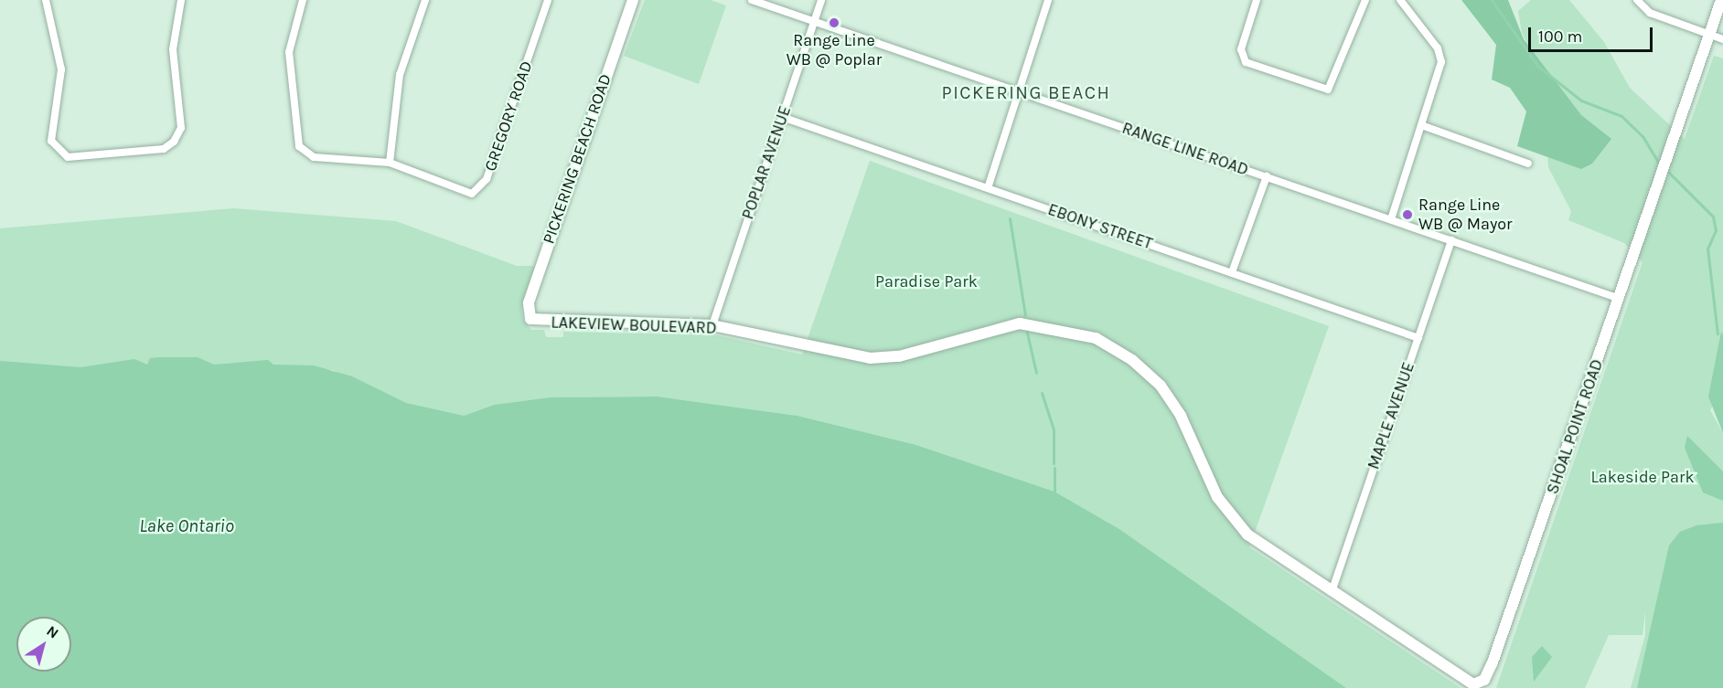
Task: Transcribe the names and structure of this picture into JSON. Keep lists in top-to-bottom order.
{
  "streets": {
    "street": [
      "GREGORY ROAD",
      "RANGE LINE ROAD",
      "PICKERING BEACH ROAD",
      "POPLAR AVENUE",
      "EBONY STREET",
      "LAKEVIEW BOULEVARD",
      "MAPLE AVENUE",
      "SHOAL POINT ROAD"
    ]
  },
  "crossings": [
    ["RANGE LINE ROAD", "POPLAR AVENUE"],
    ["RANGE LINE ROAD", "MAPLE AVENUE"],
    ["RANGE LINE ROAD", "SHOAL POINT ROAD"],
    ["PICKERING BEACH ROAD", "LAKEVIEW BOULEVARD"],
    ["POPLAR AVENUE", "EBONY STREET"],
    ["POPLAR AVENUE", "LAKEVIEW BOULEVARD"],
    ["EBONY STREET", "MAPLE AVENUE"],
    ["LAKEVIEW BOULEVARD", "MAPLE AVENUE"],
    ["LAKEVIEW BOULEVARD", "SHOAL POINT ROAD"],
    ["MAPLE AVENUE", "SHOAL POINT ROAD"]
  ],
  "districts": ["PICKERING BEACH"],
  "water": ["Lake Ontario"],
  "parks": ["Paradise Park", "Lakeside Park"],
  "places": ["Range Line WB @ Poplar", "Range Line WB @ Mayor"],
  "scale_bar": "100 m",
  "north": "top right"
}
